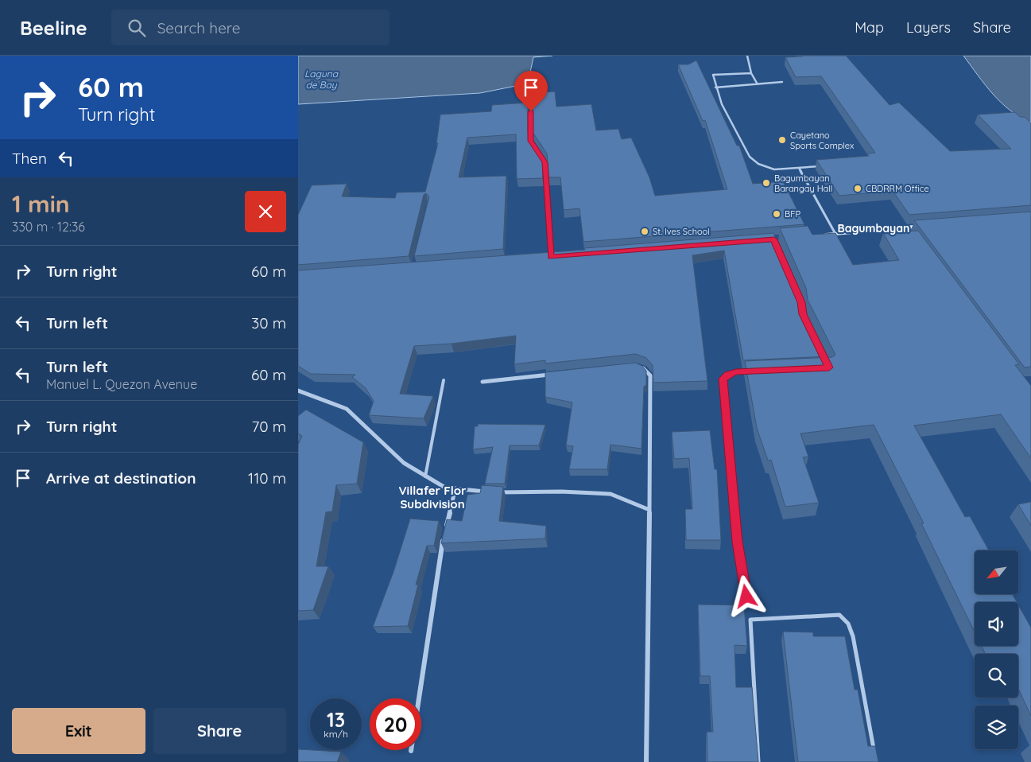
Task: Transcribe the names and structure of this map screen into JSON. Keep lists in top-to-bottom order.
{
  "districts": ["Bagumbayan", "Villafer Flor Subdivision"],
  "water": ["Laguna de Bay"],
  "places": [
    "Cayetano Sports Complex",
    "Bagumbayan Barangay Hall",
    "CBDRRM Office",
    "BFP",
    "St. Ives School"
  ],
  "north": "bottom left",
  "page": {
    "header": "Beeline",
    "search": "Search here",
    "nav": ["Map", "Layers", "Share"],
    "turn": ["60 m", "Turn right"],
    "then": "Then",
    "heading": ["1 min", "330 m · 12:36"],
    "list": [
      {
        "name": "Turn right",
        "value": "60 m"
      },
      {
        "name": "Turn left",
        "value": "30 m"
      },
      {
        "name": "Turn left",
        "note": "Manuel L. Quezon Avenue",
        "value": "60 m"
      },
      {
        "name": "Turn right",
        "value": "70 m"
      },
      {
        "name": "Arrive at destination",
        "value": "110 m"
      }
    ],
    "speed": "13 km/h",
    "limit": "20",
    "buttons": ["Exit", "Share"]
  }
}
